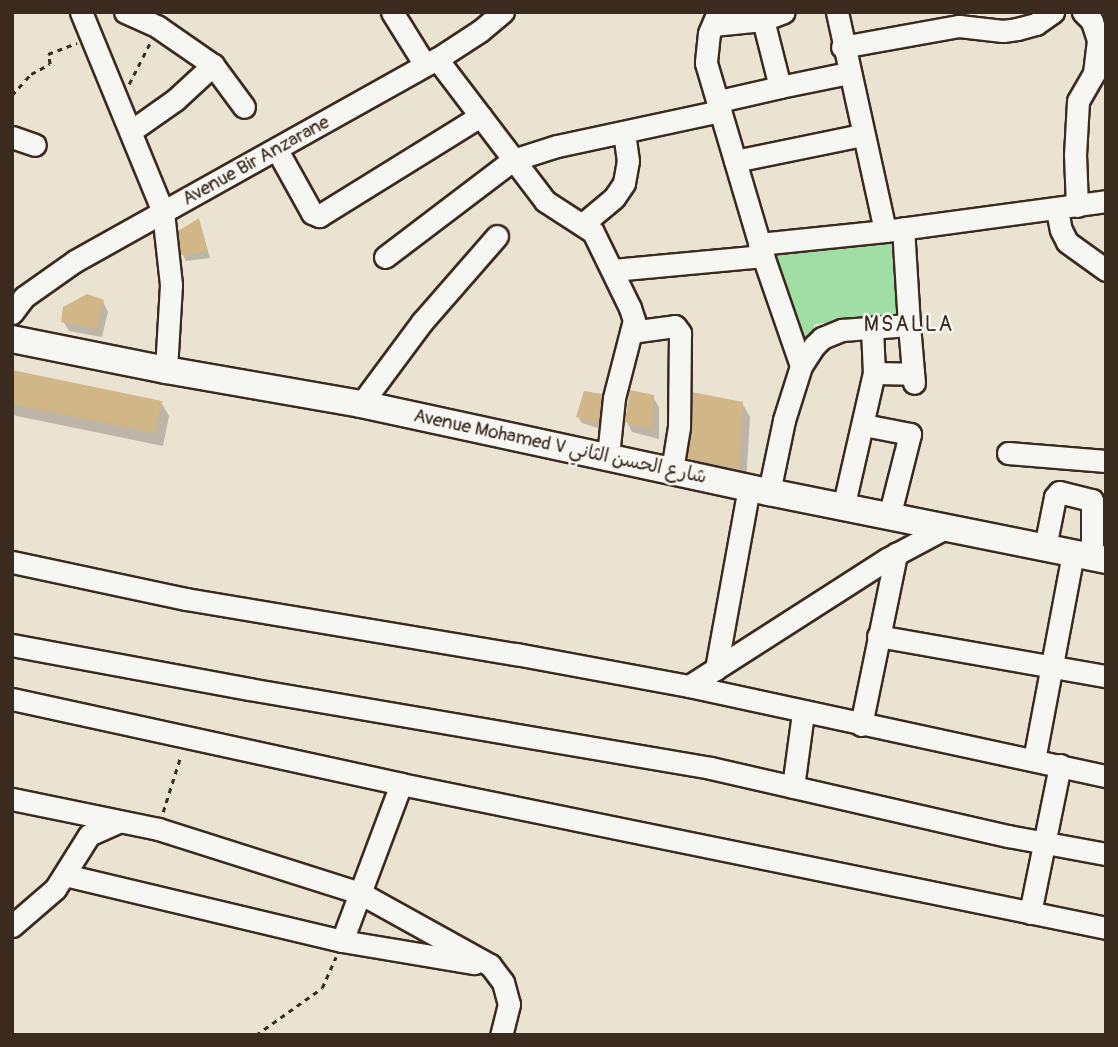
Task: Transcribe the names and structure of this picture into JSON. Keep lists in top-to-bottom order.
{
  "streets": {
    "main road": ["Avenue Mohamed V شارع الحسن الثاني"],
    "street": ["Avenue Bir Anzarane"]
  },
  "districts": ["MSALLA"]
}
